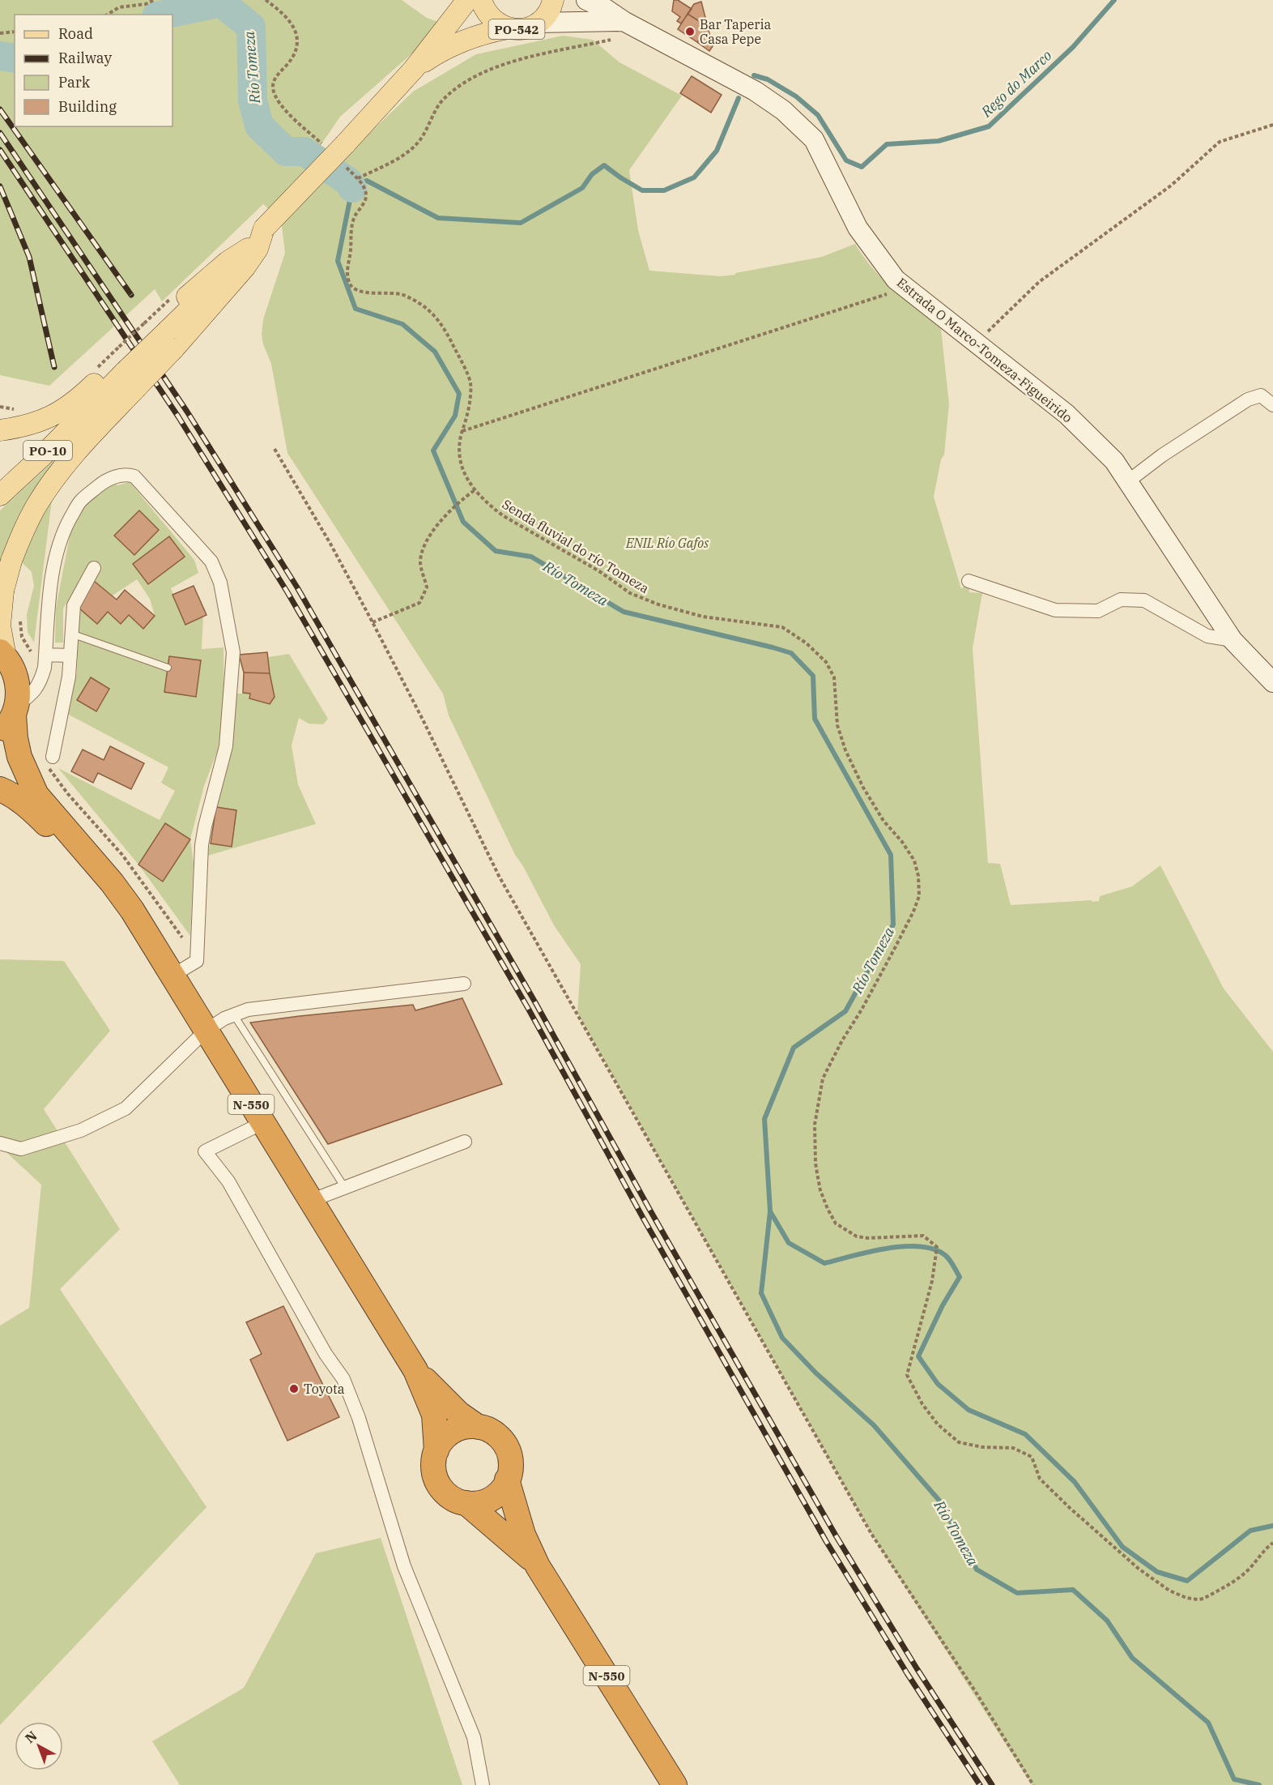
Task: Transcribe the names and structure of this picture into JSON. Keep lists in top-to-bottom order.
{
  "streets": {
    "highway": ["N-550"],
    "main road": ["PO-542", "PO-10"],
    "street": ["Estrada O Marco-Tomeza-Figueirido"],
    "path": ["Senda fluvial do río Tomeza"]
  },
  "water": ["Río Tomeza", "Rego do Marco"],
  "parks": ["ENIL Río Gafos"],
  "places": ["Bar Taperia Casa Pepe", "Toyota"],
  "legend": [
    "Road",
    "Railway",
    "Park",
    "Building"
  ],
  "north": "top left"
}
